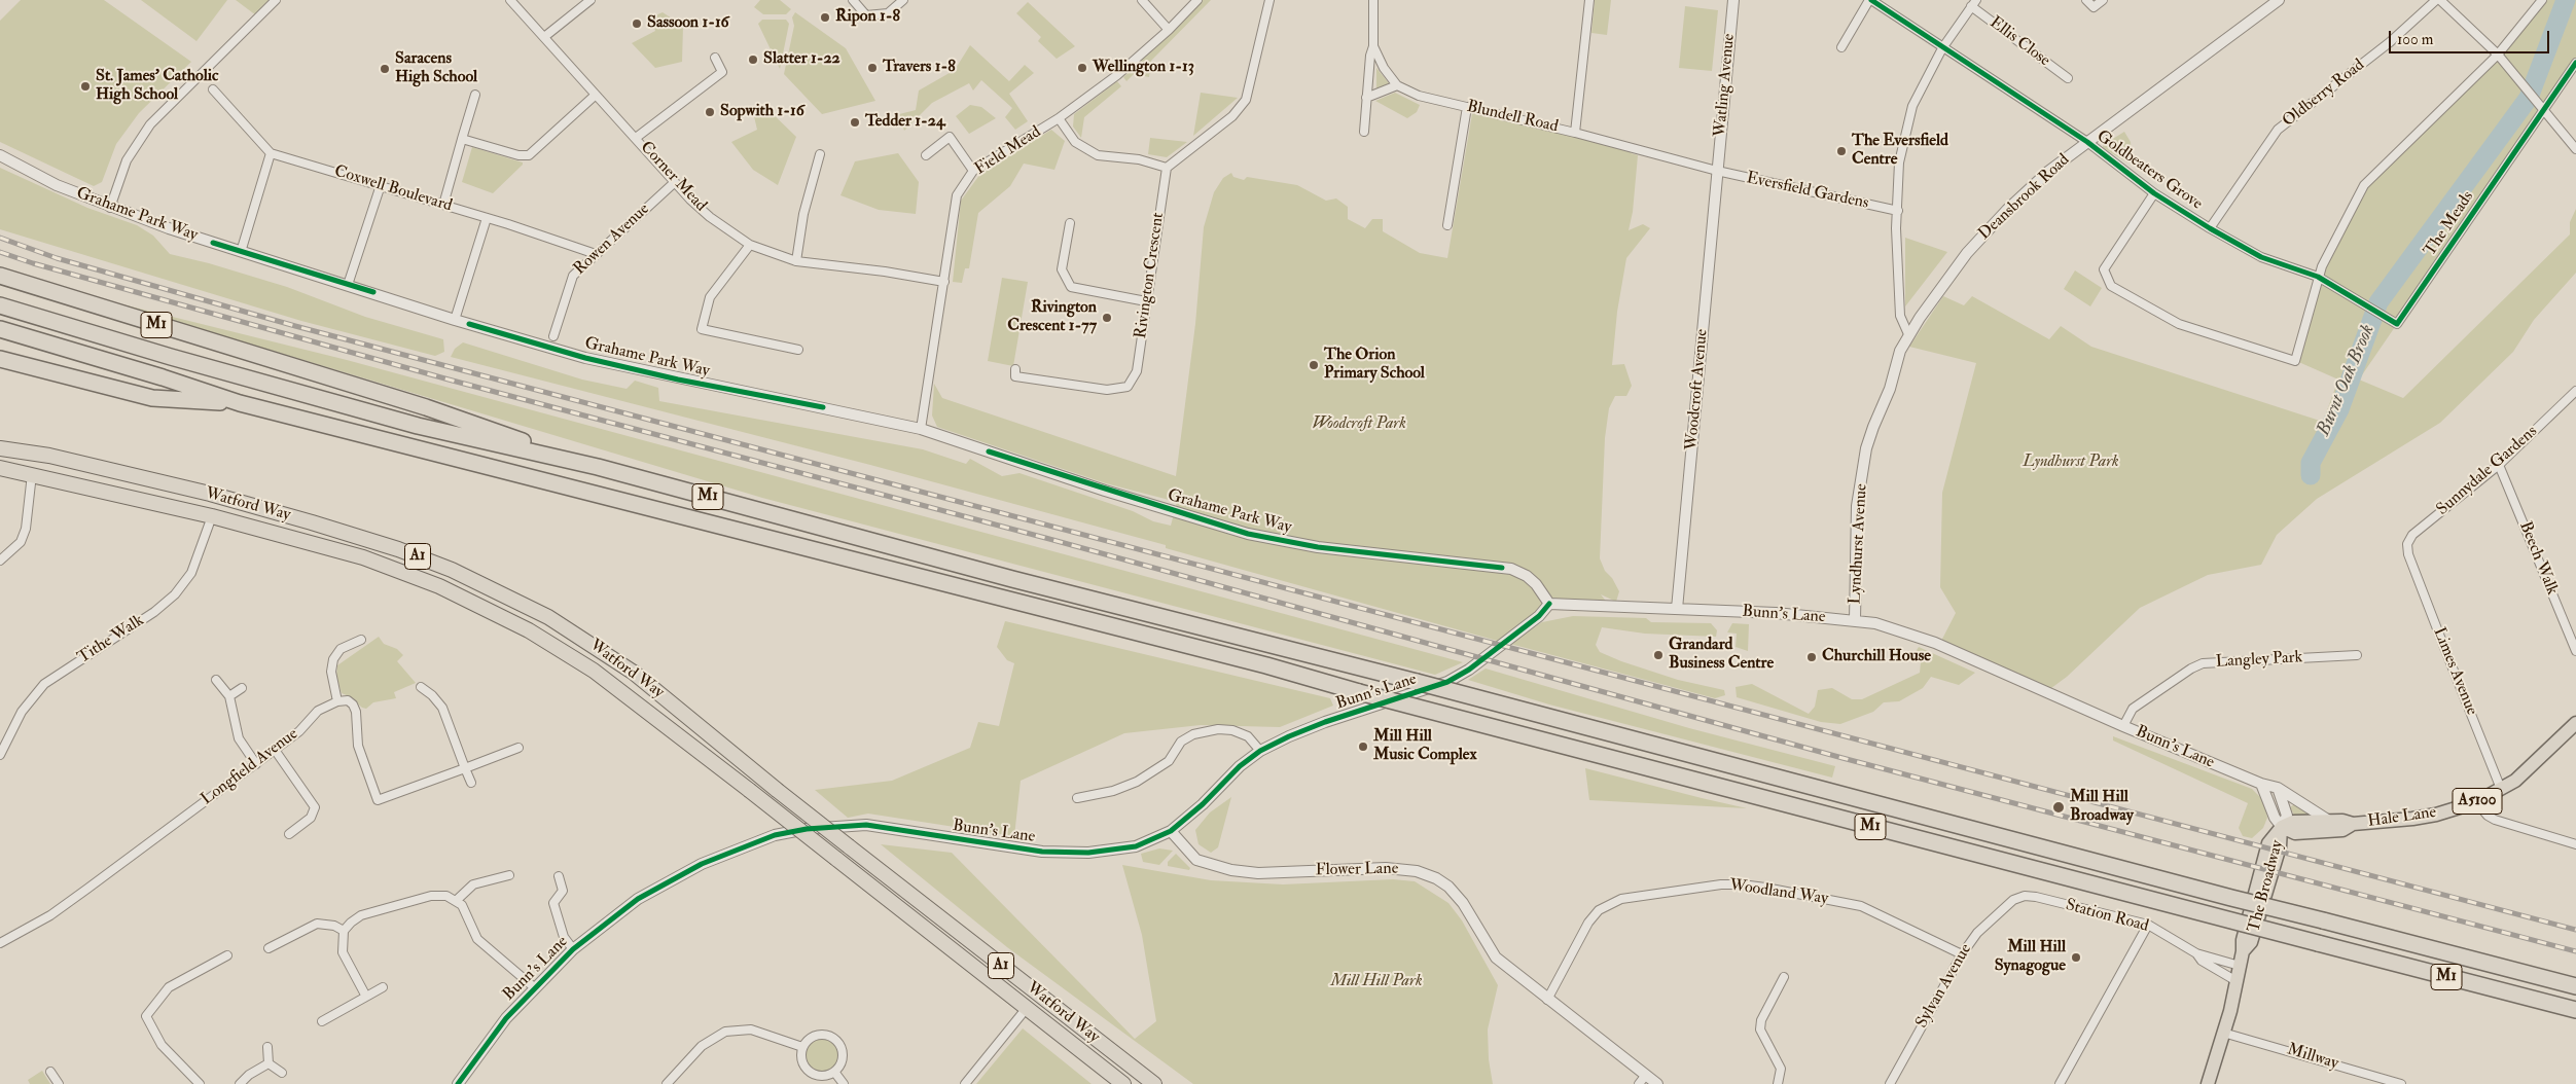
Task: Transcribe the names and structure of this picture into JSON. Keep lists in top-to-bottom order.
{
  "streets": {
    "highway": ["M1", "Watford Way", "A1"],
    "main road": ["A5100", "Hale Lane", "The Broadway"],
    "street": [
      "Ellis Close",
      "Watling Avenue",
      "Oldberry Road",
      "Blundell Road",
      "Field Mead",
      "Goldbeaters Grove",
      "Corner Mead",
      "Coxwell Boulevard",
      "Eversfield Gardens",
      "Deansbrook Road",
      "Grahame Park Way",
      "The Meads",
      "Rowen Avenue",
      "Rivington Crescent",
      "Woodcroft Avenue",
      "Sunnydale Gardens",
      "Lyndhurst Avenue",
      "Beech Walk",
      "Bunn's Lane",
      "Tithe Walk",
      "Langley Park",
      "Limes Avenue",
      "Longfield Avenue",
      "Flower Lane",
      "Woodland Way",
      "Station Road",
      "Sylvan Avenue",
      "Millway"
    ]
  },
  "crossings": [
    ["Watling Avenue", "Blundell Road"],
    ["Watling Avenue", "Eversfield Gardens"],
    ["Watling Avenue", "Woodcroft Avenue"],
    ["Oldberry Road", "Goldbeaters Grove"],
    ["Blundell Road", "Eversfield Gardens"],
    ["Blundell Road", "Woodcroft Avenue"],
    ["Field Mead", "Corner Mead"],
    ["Field Mead", "Grahame Park Way"],
    ["Goldbeaters Grove", "Deansbrook Road"],
    ["Goldbeaters Grove", "The Meads"],
    ["Corner Mead", "Rowen Avenue"],
    ["Coxwell Boulevard", "Rowen Avenue"],
    ["Eversfield Gardens", "Woodcroft Avenue"],
    ["Deansbrook Road", "Lyndhurst Avenue"],
    ["Grahame Park Way", "Bunn's Lane"],
    ["Woodcroft Avenue", "Bunn's Lane"],
    ["Sunnydale Gardens", "Beech Walk"],
    ["Sunnydale Gardens", "Limes Avenue"],
    ["Watford Way", "Tithe Walk"],
    ["Lyndhurst Avenue", "Bunn's Lane"],
    ["Bunn's Lane", "Langley Park"],
    ["Bunn's Lane", "Hale Lane"],
    ["Bunn's Lane", "Flower Lane"],
    ["Limes Avenue", "Hale Lane"],
    ["Hale Lane", "The Broadway"],
    ["Flower Lane", "Woodland Way"],
    ["The Broadway", "Station Road"],
    ["The Broadway", "Millway"],
    ["Woodland Way", "Sylvan Avenue"],
    ["Station Road", "Sylvan Avenue"]
  ],
  "water": ["Burnt Oak Brook"],
  "parks": ["Woodcroft Park", "Lyndhurst Park", "Mill Hill Park"],
  "places": [
    "Ripon 1-8",
    "Sassoon 1-16",
    "Slatter 1-22",
    "Travers 1-8",
    "Wellington 1-13",
    "Saracens High School",
    "St. James' Catholic High School",
    "Sopwith 1-16",
    "Tedder 1-24",
    "The Eversfield Centre",
    "Rivington Crescent 1-77",
    "The Orion Primary School",
    "Grandard Business Centre",
    "Churchill House",
    "Mill Hill Music Complex",
    "Mill Hill Broadway",
    "Mill Hill Synagogue"
  ],
  "scale_bar": "100 m"
}
